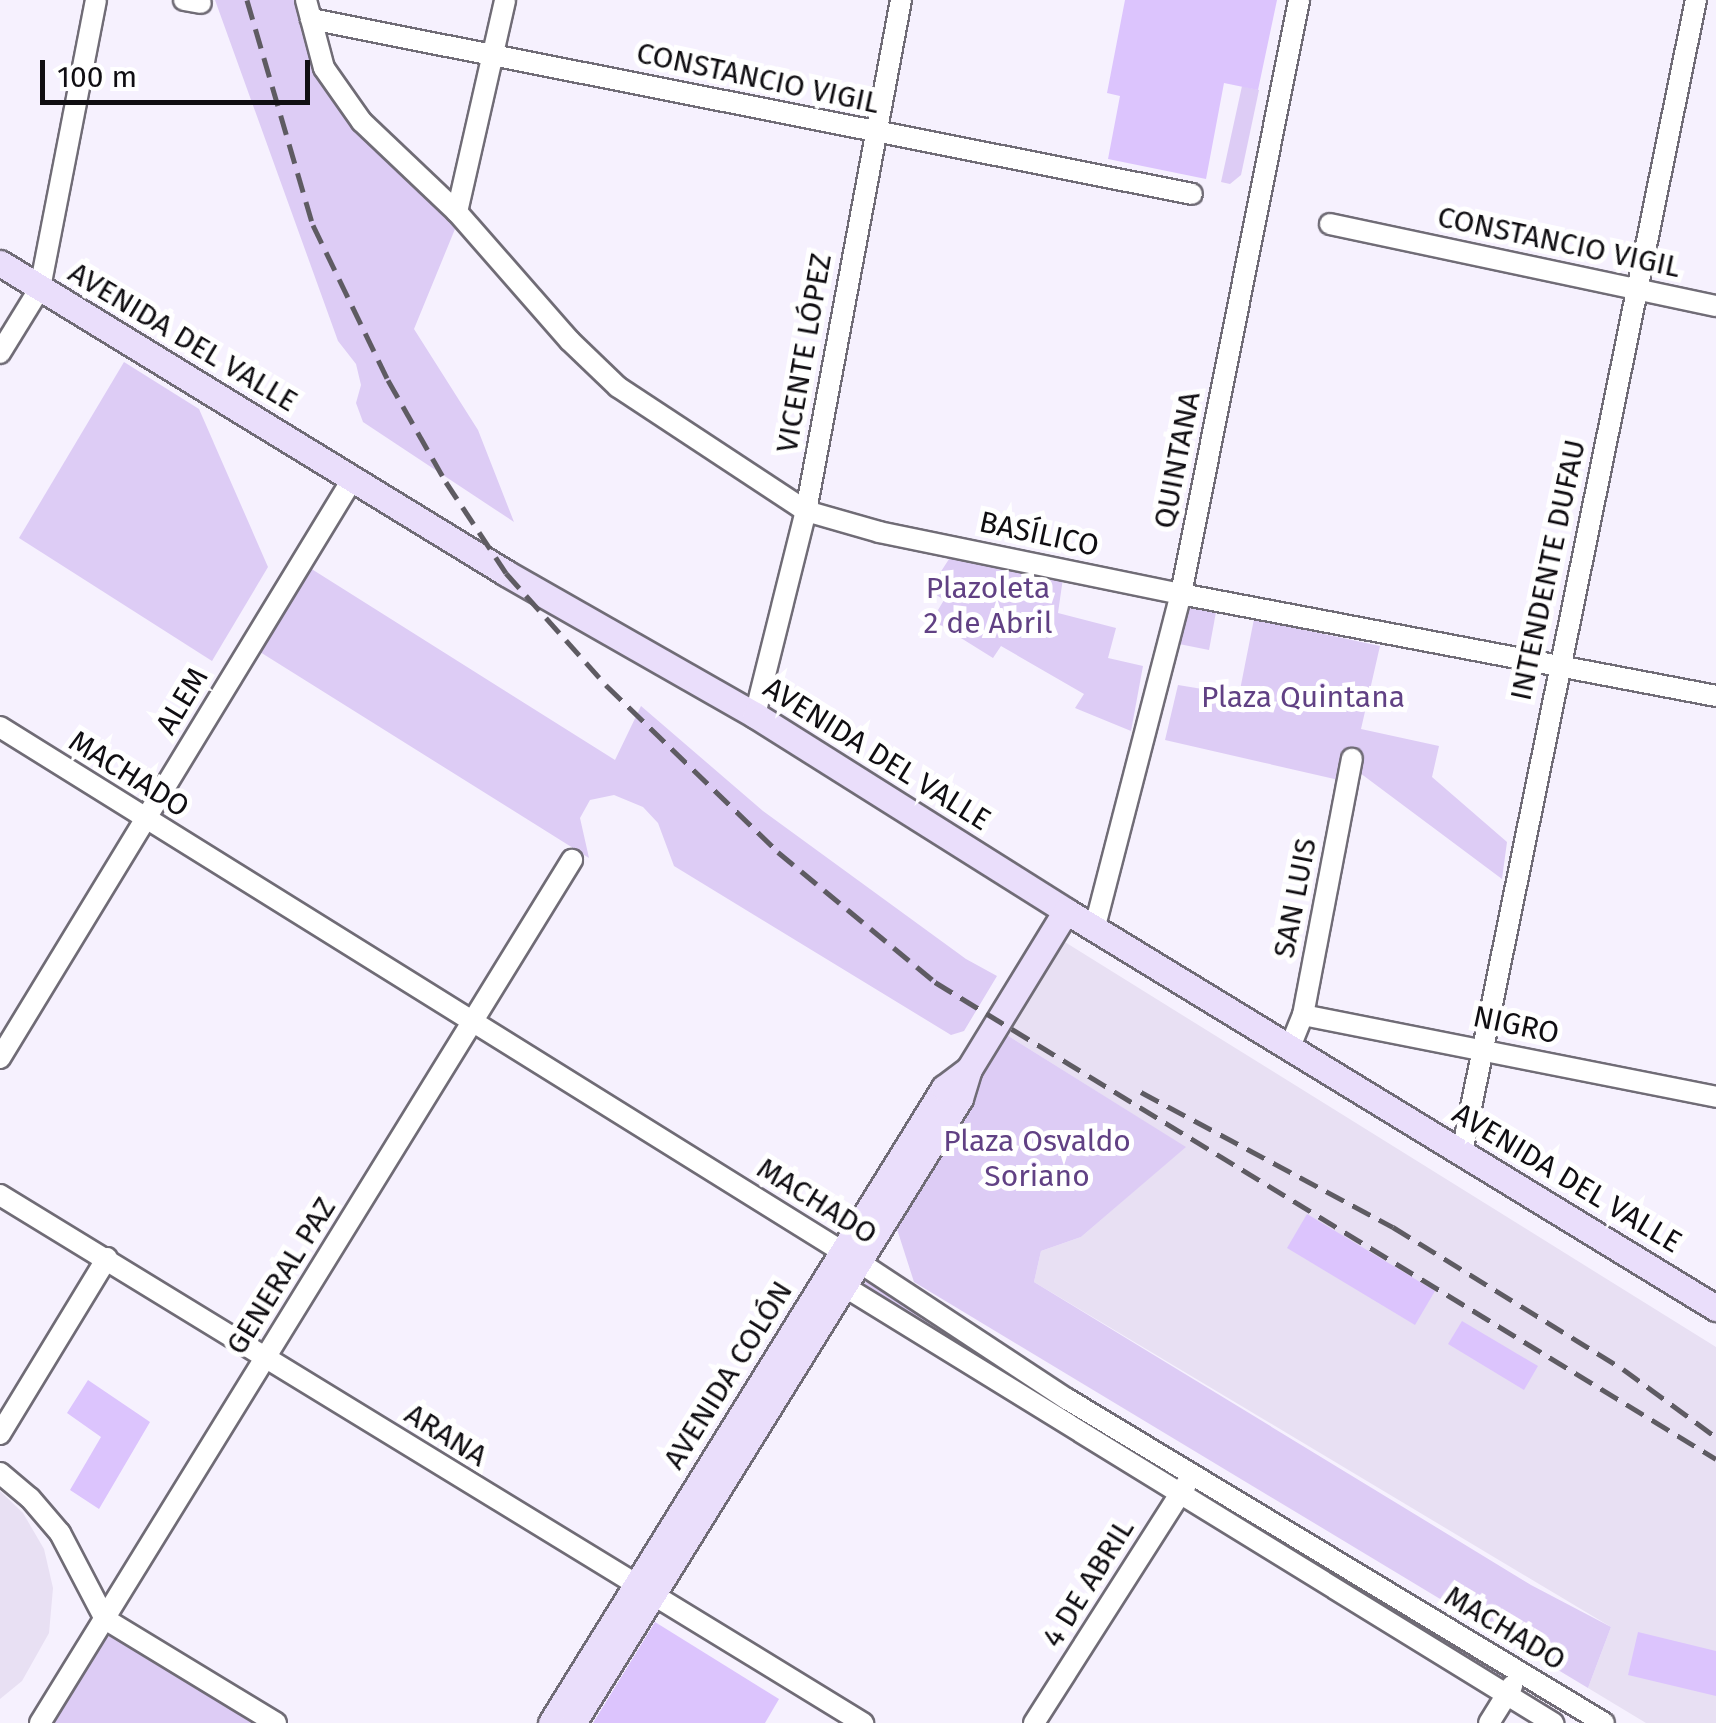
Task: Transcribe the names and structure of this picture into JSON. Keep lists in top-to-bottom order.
{
  "streets": {
    "main road": ["AVENIDA DEL VALLE", "AVENIDA COLÓN"],
    "street": [
      "CONSTANCIO VIGIL",
      "VICENTE LÓPEZ",
      "QUINTANA",
      "BASÍLICO",
      "INTENDENTE DUFAU",
      "ALEM",
      "MACHADO",
      "SAN LUIS",
      "NIGRO",
      "GENERAL PAZ",
      "ARANA",
      "4 DE ABRIL"
    ]
  },
  "crossings": [
    ["CONSTANCIO VIGIL", "VICENTE LÓPEZ"],
    ["CONSTANCIO VIGIL", "BASÍLICO"],
    ["CONSTANCIO VIGIL", "INTENDENTE DUFAU"],
    ["AVENIDA DEL VALLE", "VICENTE LÓPEZ"],
    ["AVENIDA DEL VALLE", "QUINTANA"],
    ["AVENIDA DEL VALLE", "INTENDENTE DUFAU"],
    ["AVENIDA DEL VALLE", "ALEM"],
    ["AVENIDA DEL VALLE", "SAN LUIS"],
    ["AVENIDA DEL VALLE", "AVENIDA COLÓN"],
    ["VICENTE LÓPEZ", "BASÍLICO"],
    ["QUINTANA", "BASÍLICO"],
    ["BASÍLICO", "INTENDENTE DUFAU"],
    ["INTENDENTE DUFAU", "NIGRO"],
    ["ALEM", "MACHADO"],
    ["MACHADO", "GENERAL PAZ"],
    ["MACHADO", "AVENIDA COLÓN"],
    ["MACHADO", "4 DE ABRIL"],
    ["SAN LUIS", "NIGRO"],
    ["GENERAL PAZ", "ARANA"],
    ["AVENIDA COLÓN", "ARANA"]
  ],
  "parks": ["Plazoleta 2 de Abril", "Plaza Quintana", "Plaza Osvaldo Soriano"],
  "scale_bar": "100 m"
}
